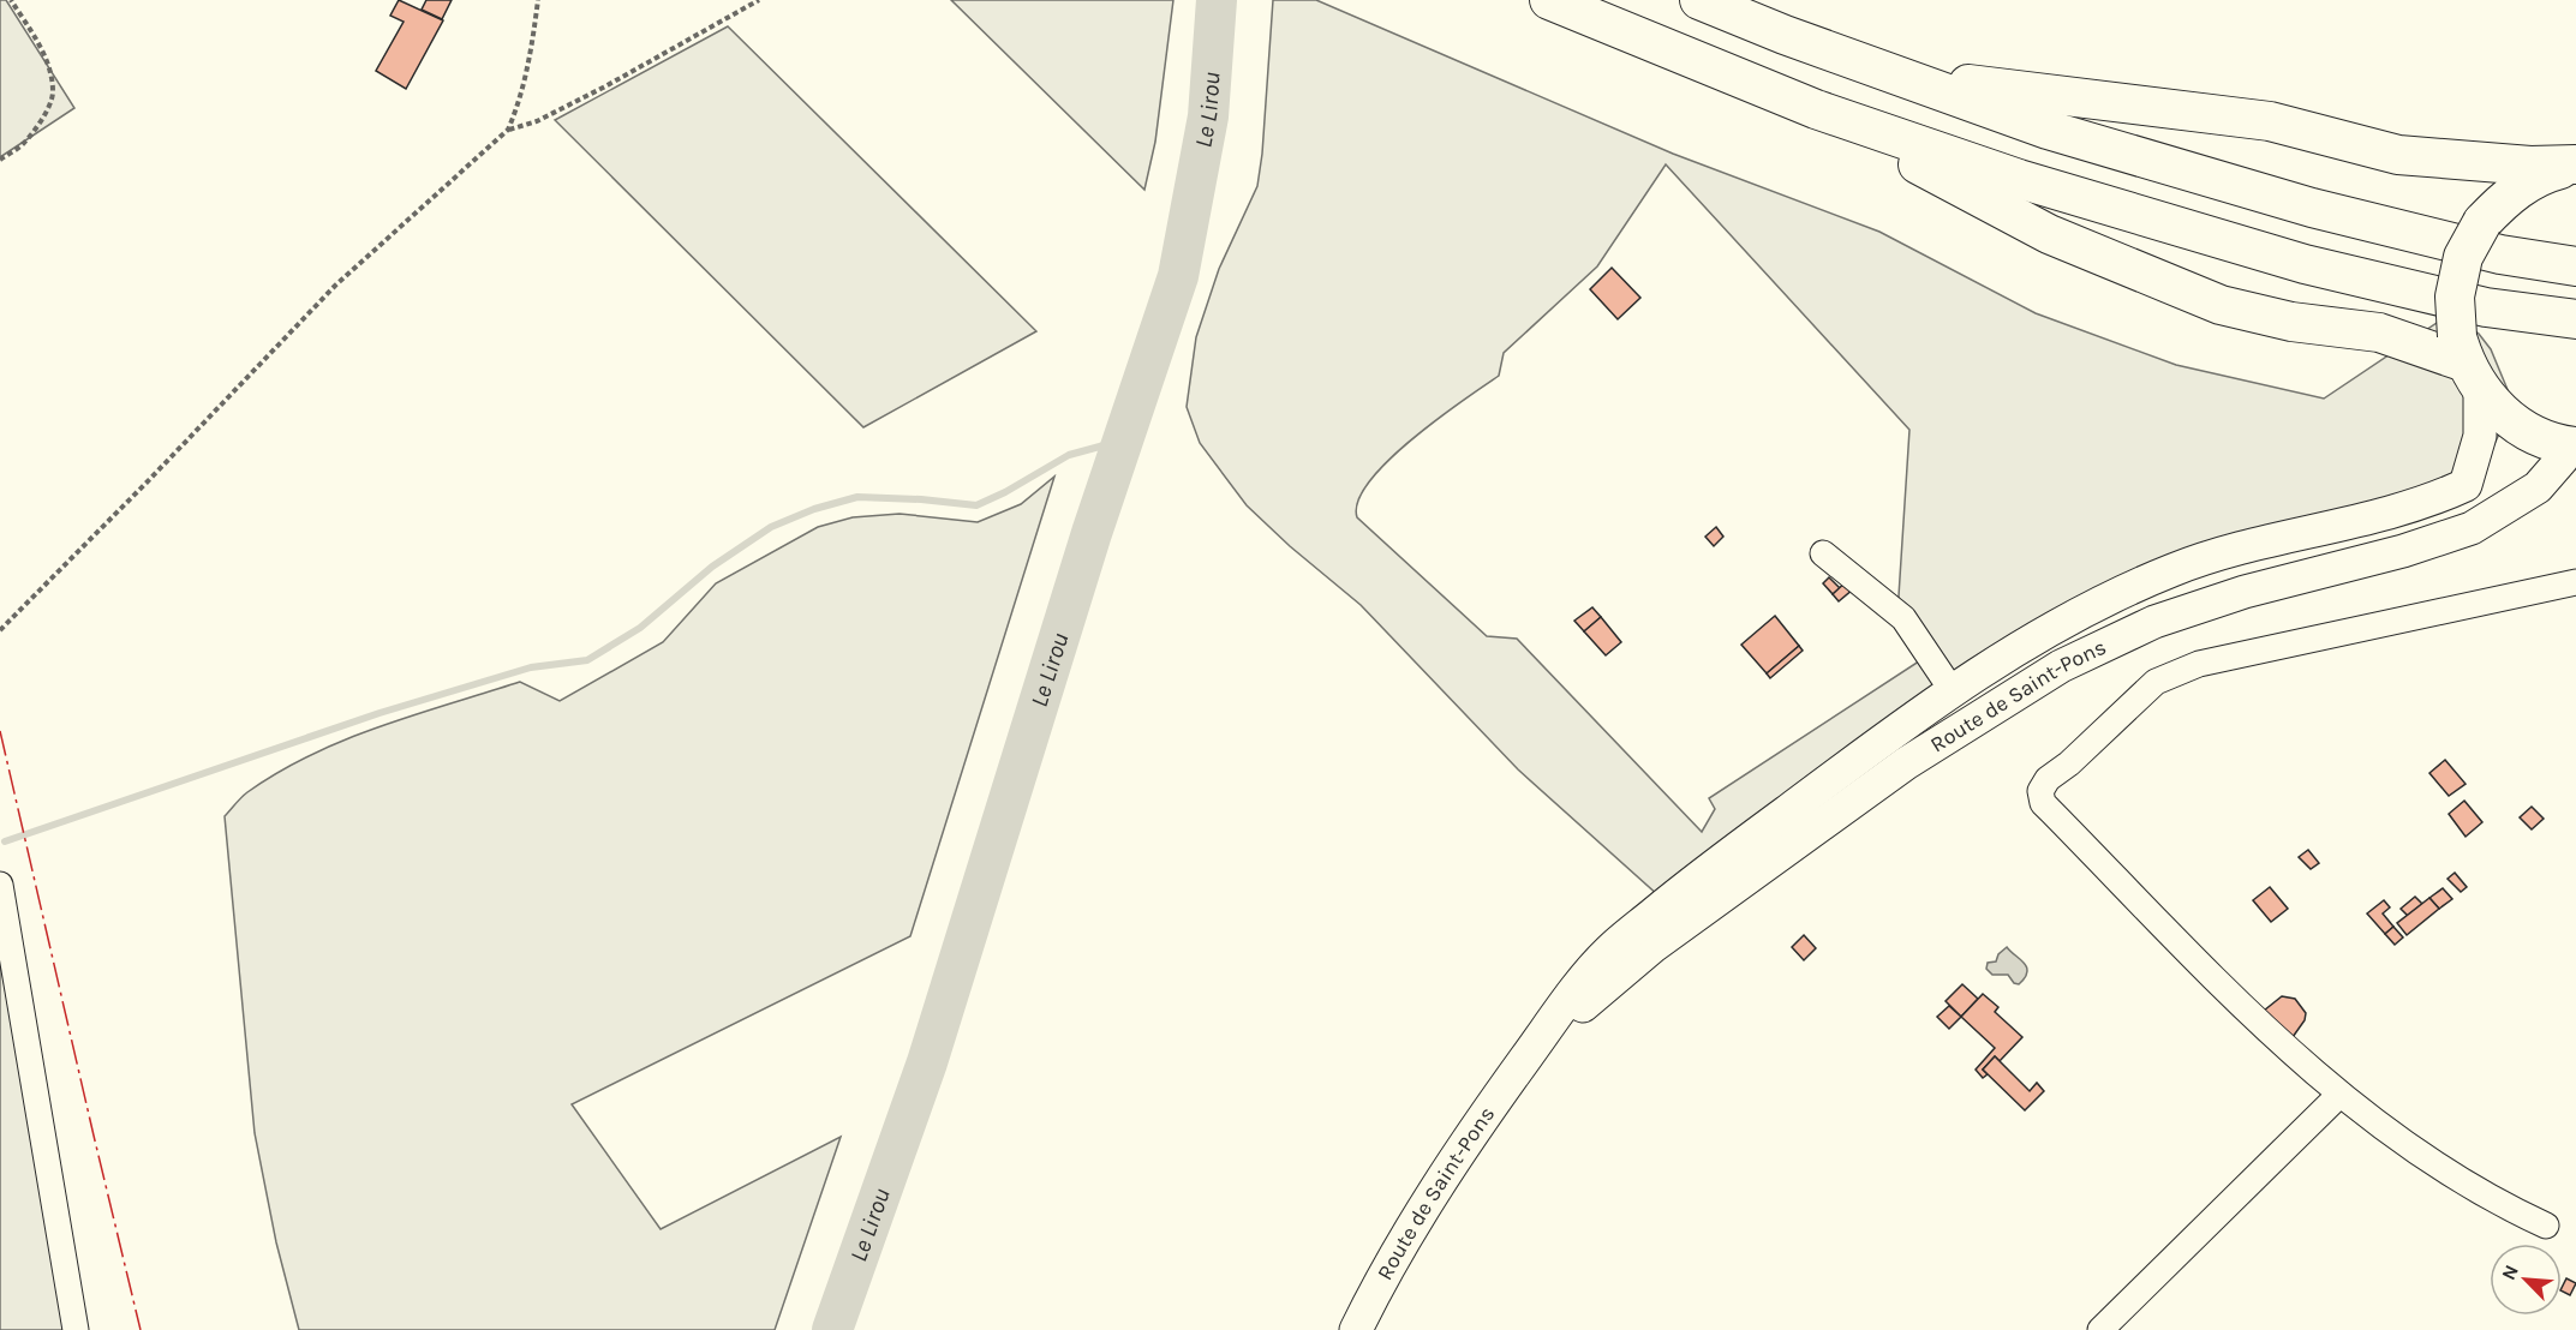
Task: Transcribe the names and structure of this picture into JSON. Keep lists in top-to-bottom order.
{
  "streets": {
    "main road": ["Route de Saint-Pons"]
  },
  "water": ["Le Lirou"],
  "north": "top left"
}
